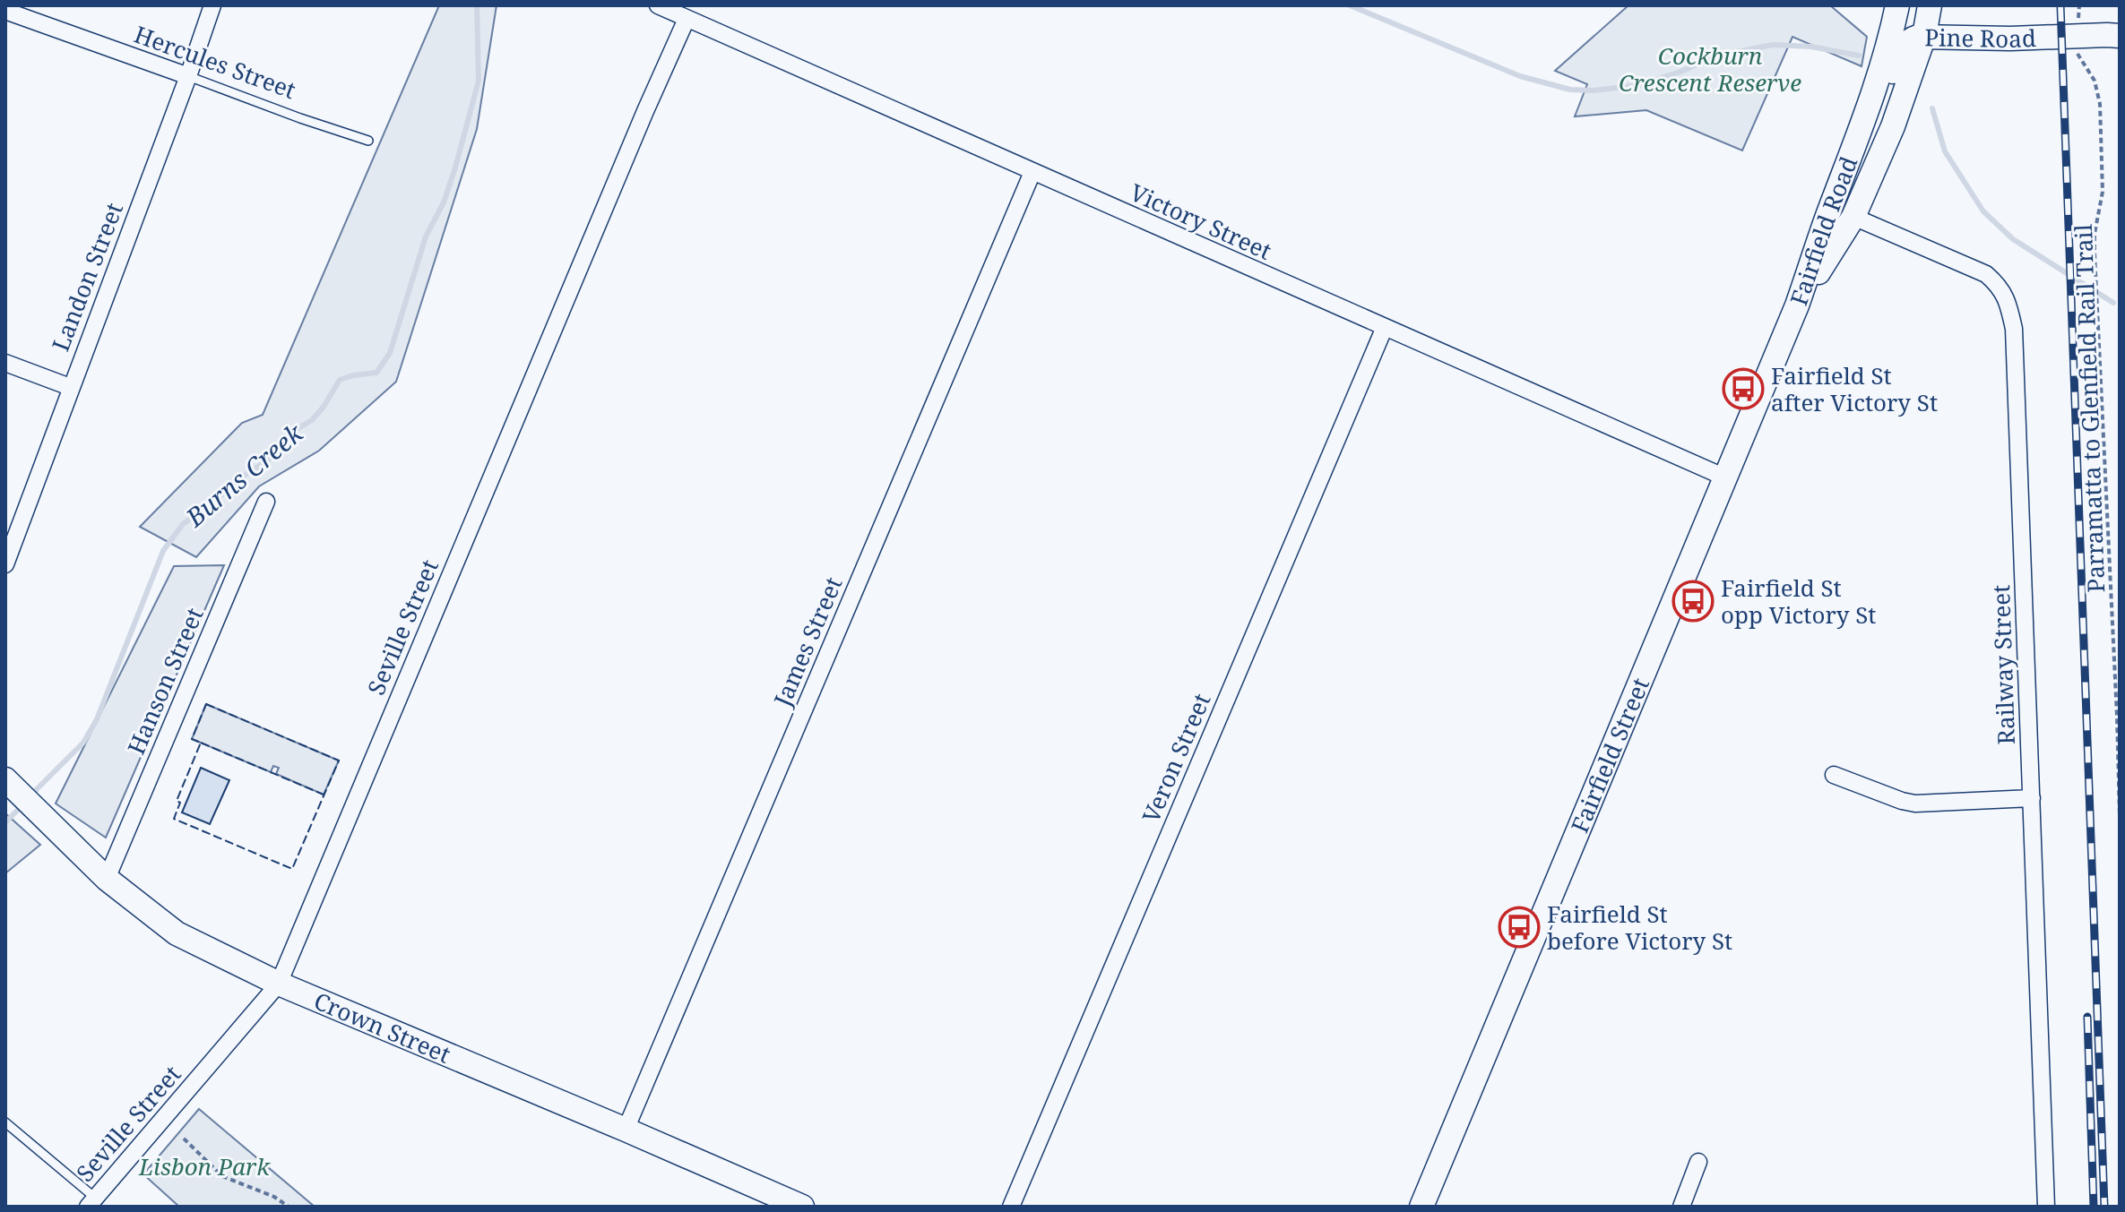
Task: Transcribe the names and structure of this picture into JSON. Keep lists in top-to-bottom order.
{
  "streets": {
    "main road": [
      "Pine Road",
      "Fairfield Road",
      "Fairfield Street",
      "Crown Street"
    ],
    "street": [
      "Hercules Street",
      "Victory Street",
      "Landon Street",
      "Seville Street",
      "James Street",
      "Railway Street",
      "Hanson Street",
      "Veron Street"
    ],
    "path": ["Parramatta to Glenfield Rail Trail"]
  },
  "crossings": [
    ["Pine Road", "Fairfield Road"],
    ["Pine Road", "Parramatta to Glenfield Rail Trail"],
    ["Hercules Street", "Landon Street"],
    ["Victory Street", "Seville Street"],
    ["Victory Street", "James Street"],
    ["Victory Street", "Fairfield Street"],
    ["Victory Street", "Veron Street"],
    ["Fairfield Road", "Railway Street"],
    ["Fairfield Road", "Fairfield Street"],
    ["Seville Street", "Crown Street"],
    ["James Street", "Crown Street"],
    ["Hanson Street", "Crown Street"]
  ],
  "water": ["Burns Creek"],
  "parks": ["Cockburn Crescent Reserve", "Lisbon Park"],
  "places": {
    "bus stop": ["Fairfield St after Victory St", "Fairfield St opp Victory St", "Fairfield St before Victory St"]
  }
}
